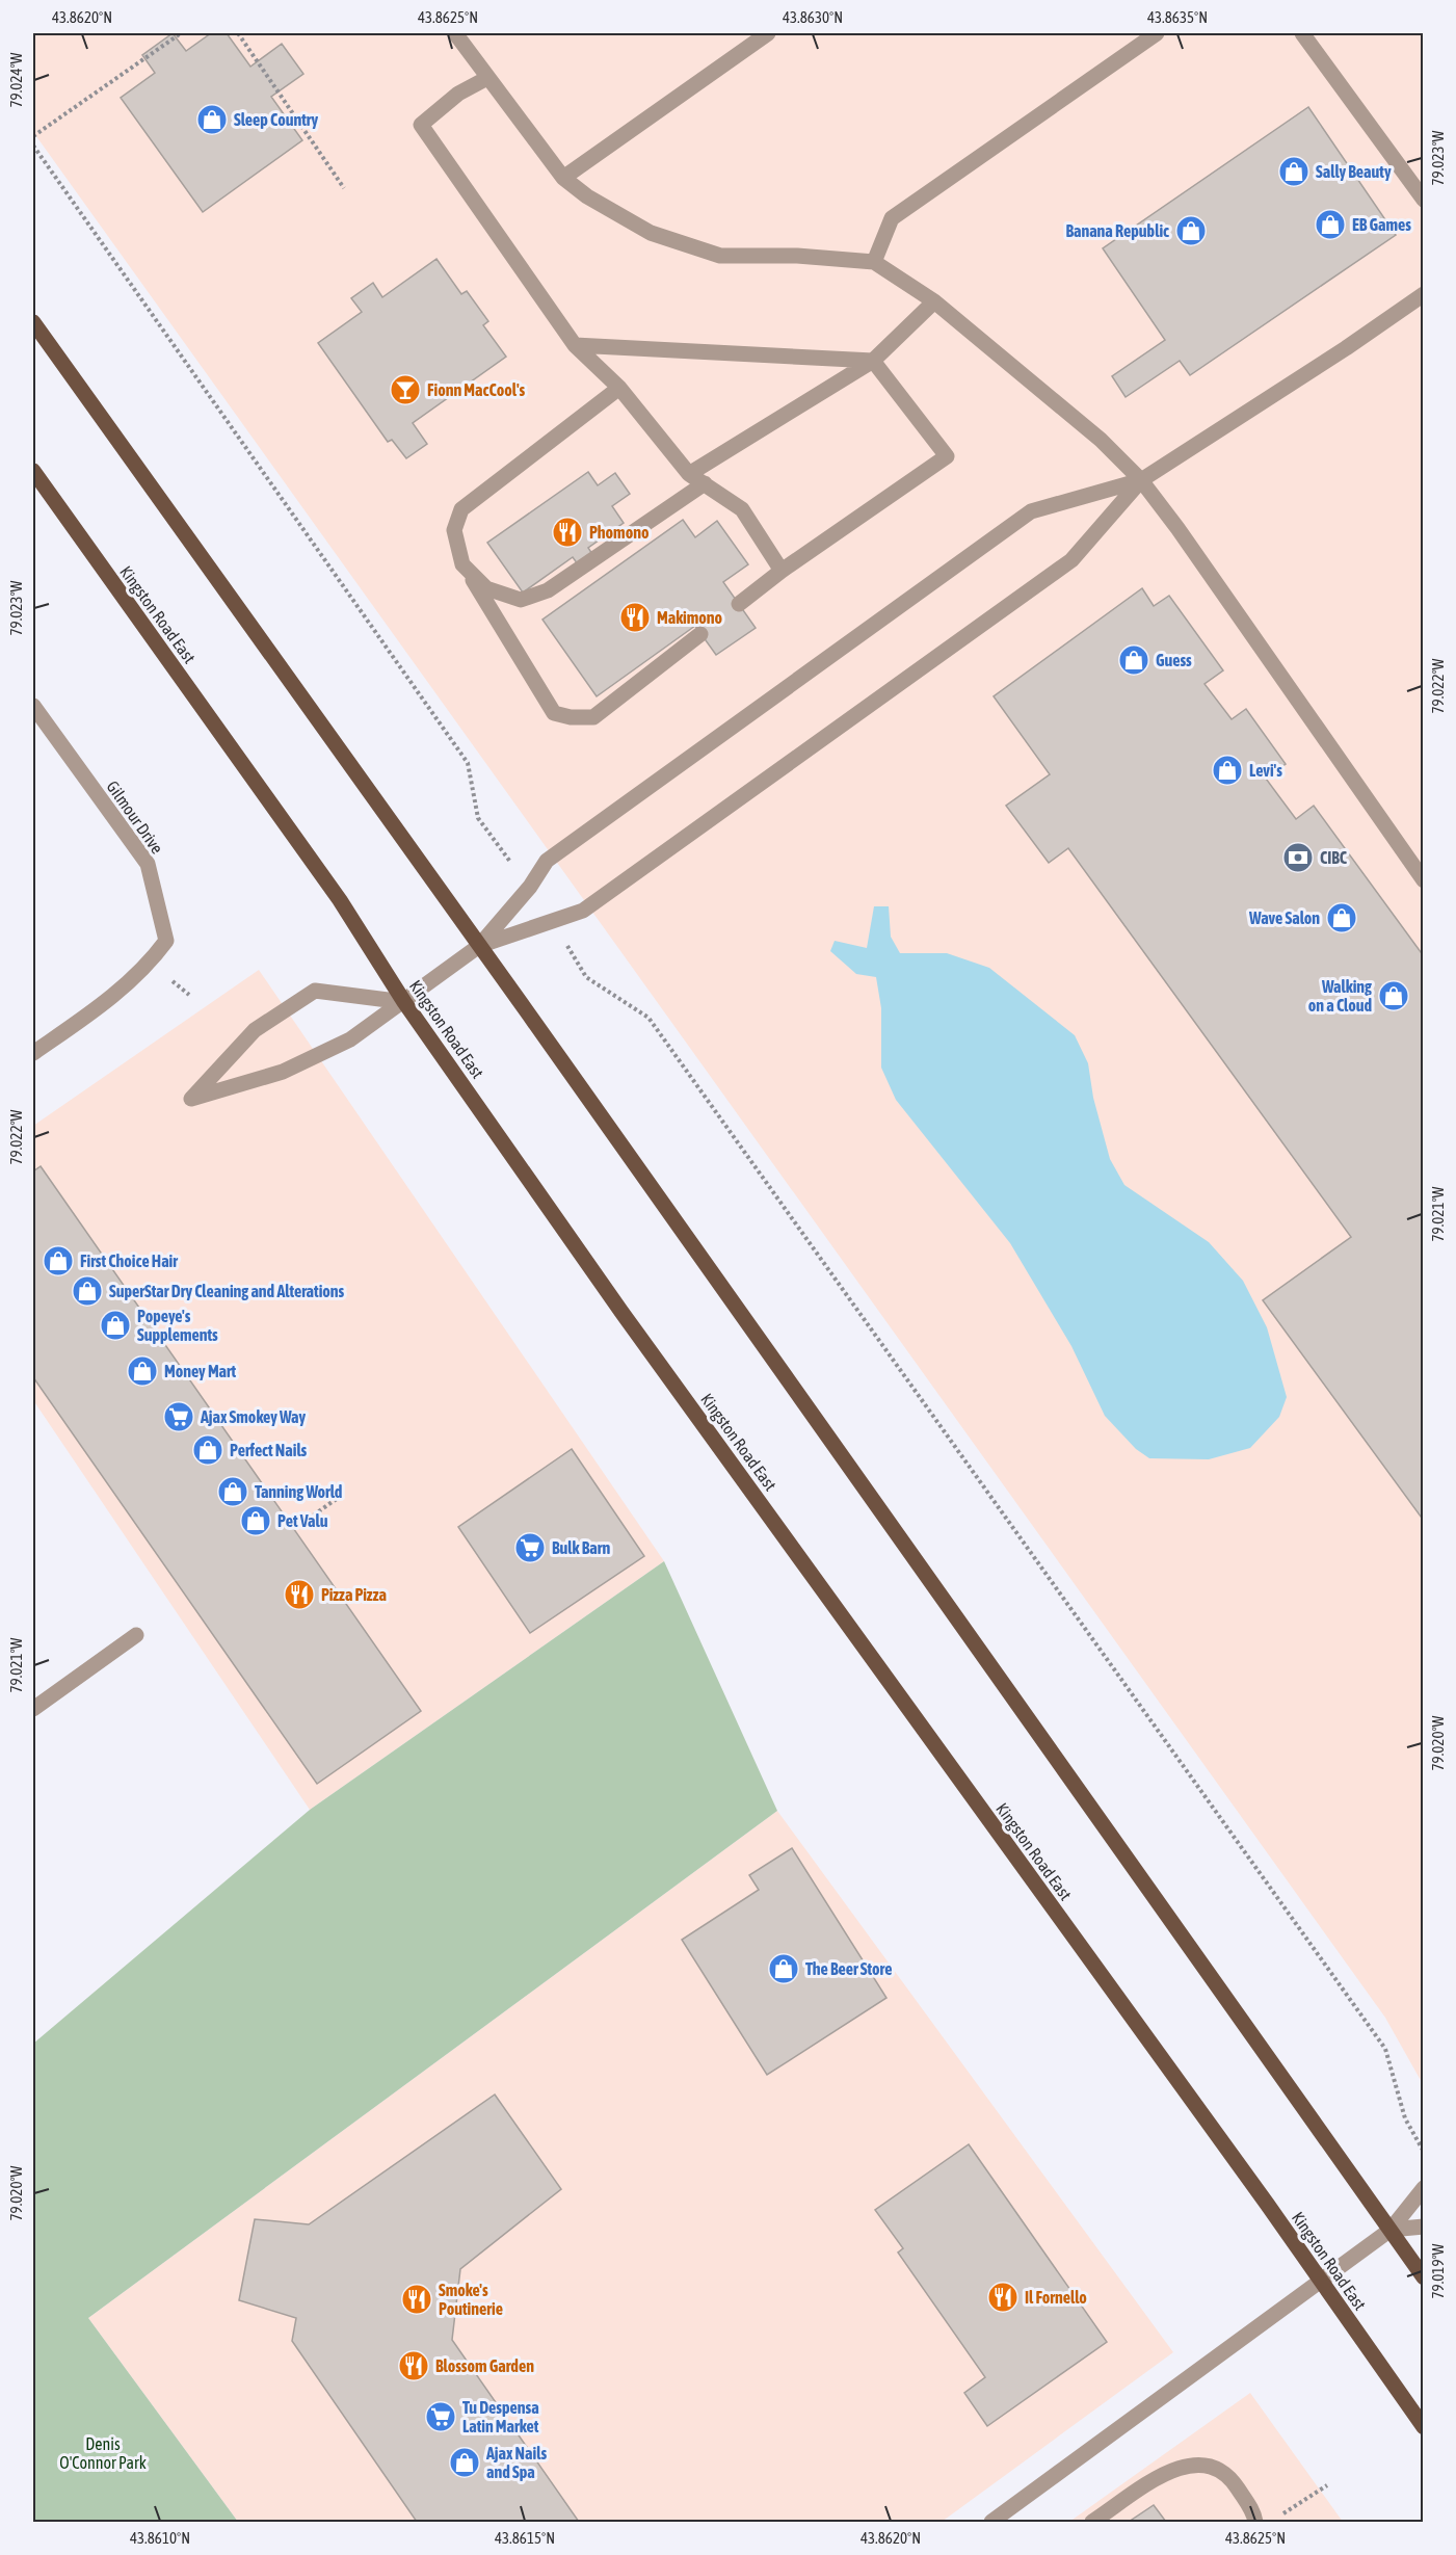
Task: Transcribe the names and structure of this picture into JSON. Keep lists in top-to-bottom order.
{
  "streets": {
    "main road": ["Kingston Road East"],
    "street": ["Gilmour Drive"]
  },
  "parks": ["Denis O'Connor Park"],
  "places": {
    "shop": [
      "Sleep Country",
      "Sally Beauty",
      "EB Games",
      "Banana Republic",
      "Guess",
      "Levi's",
      "Wave Salon",
      "Walking on a Cloud",
      "First Choice Hair",
      "SuperStar Dry Cleaning and Alterations",
      "Popeye's Supplements",
      "Money Mart",
      "Perfect Nails",
      "Tanning World",
      "Pet Valu",
      "The Beer Store",
      "Ajax Nails and Spa"
    ],
    "bar": ["Fionn MacCool's"],
    "restaurant": [
      "Phomono",
      "Makimono",
      "Pizza Pizza",
      "Il Fornello",
      "Smoke's Poutinerie",
      "Blossom Garden"
    ],
    "bank": ["CIBC"],
    "supermarket": ["Ajax Smokey Way", "Bulk Barn", "Tu Despensa Latin Market"]
  },
  "coordinates": [
    "43.8620°N",
    "43.8625°N",
    "43.8630°N",
    "43.8635°N",
    "79.024°W",
    "79.023°W",
    "79.022°W",
    "79.021°W",
    "79.020°W",
    "79.019°W",
    "43.8610°N",
    "43.8615°N"
  ]
}
